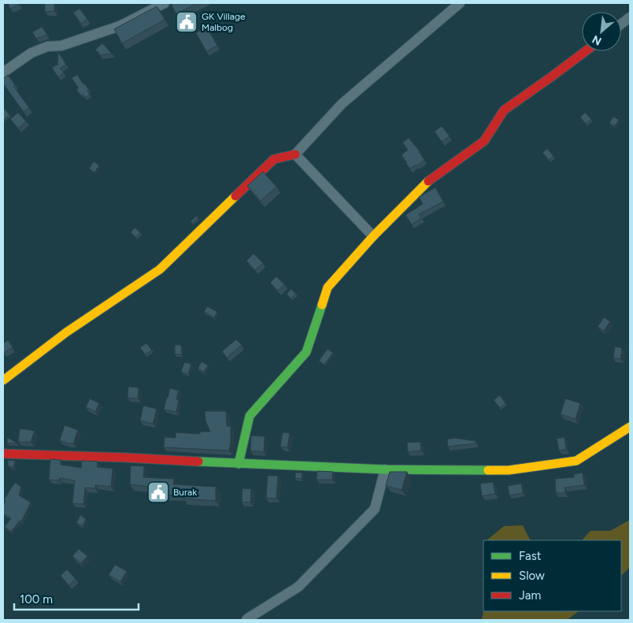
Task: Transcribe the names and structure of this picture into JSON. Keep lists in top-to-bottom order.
{
  "places": {
    "public building": ["GK Village Malbog", "Burak"]
  },
  "legend": ["Fast", "Slow", "Jam"],
  "scale_bar": "100 m",
  "north": "bottom left"
}
